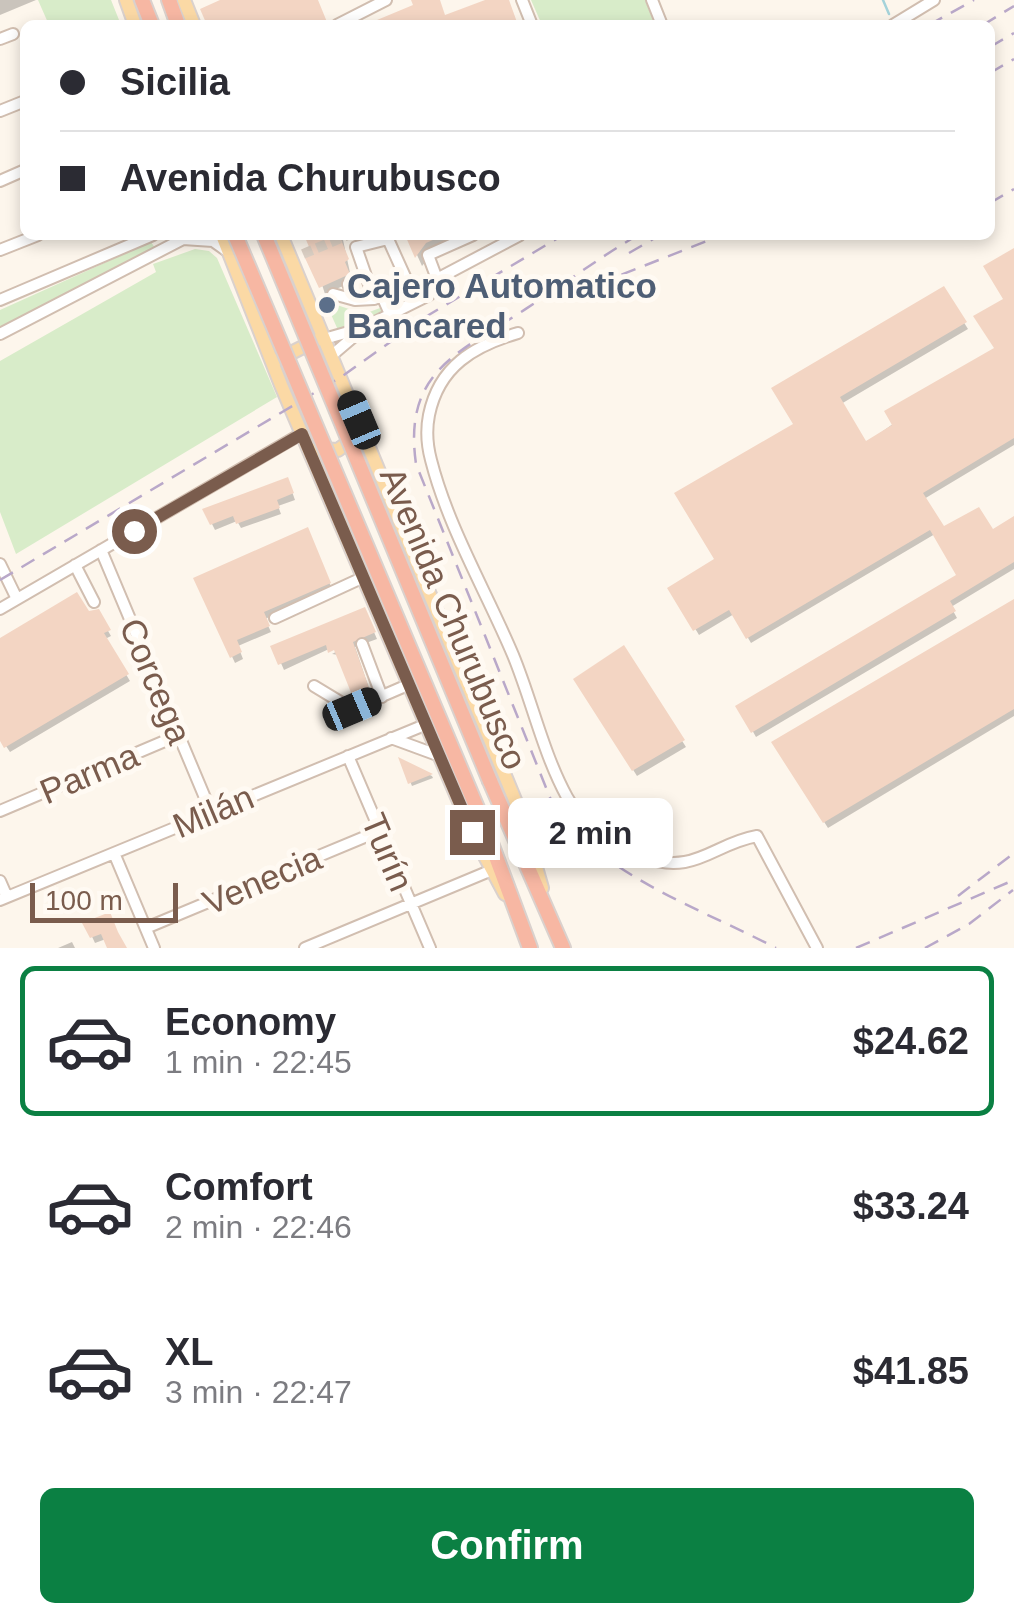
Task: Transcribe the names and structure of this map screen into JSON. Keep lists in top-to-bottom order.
{
  "streets": {
    "highway": ["Avenida Churubusco"],
    "street": [
      "Corcega",
      "Parma",
      "Milán",
      "Turín",
      "Venecia"
    ]
  },
  "crossings": [
    ["Avenida Churubusco", "Milán"],
    ["Corcega", "Parma"],
    ["Corcega", "Milán"],
    ["Milán", "Turín"],
    ["Turín", "Venecia"]
  ],
  "places": ["Cajero Automatico Bancared"],
  "scale_bar": "100 m",
  "page": {
    "banner": ["Sicilia", "Avenida Churubusco"],
    "bubble": "2 min",
    "scale": "100 m",
    "list": [
      {
        "name": "Economy",
        "note": "1 min · 22:45",
        "value": "$24.62"
      },
      {
        "name": "Comfort",
        "note": "2 min · 22:46",
        "value": "$33.24"
      },
      {
        "name": "XL",
        "note": "3 min · 22:47",
        "value": "$41.85"
      }
    ],
    "buttons": "Confirm"
  }
}
